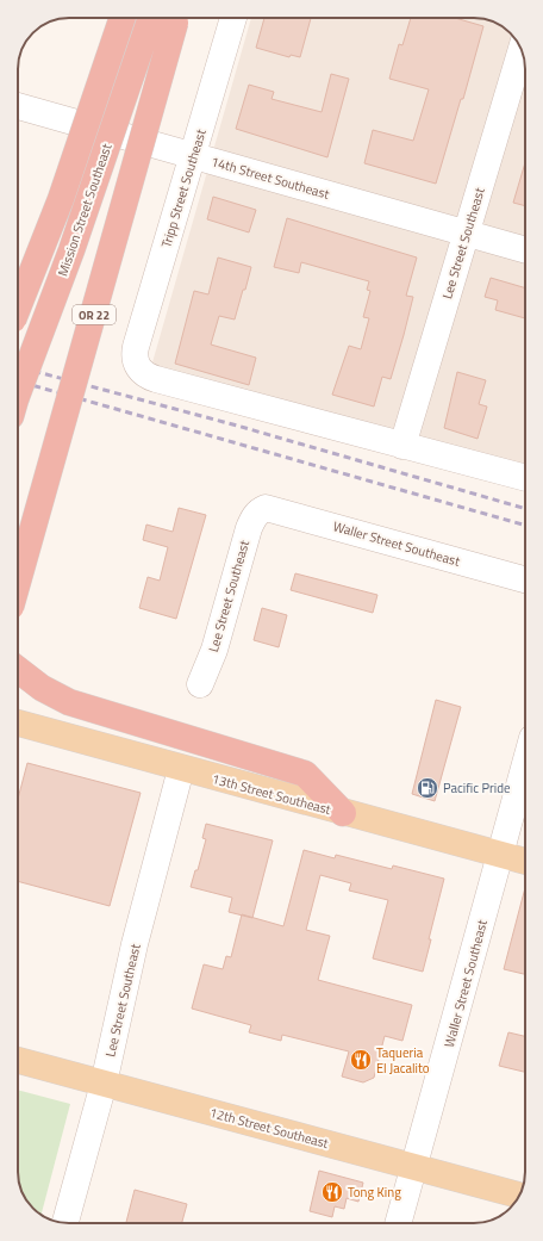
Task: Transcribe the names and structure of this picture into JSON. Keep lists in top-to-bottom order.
{
  "streets": {
    "highway": ["Mission Street Southeast", "OR 22"],
    "main road": ["13th Street Southeast", "12th Street Southeast"],
    "street": [
      "14th Street Southeast",
      "Tripp Street Southeast",
      "Lee Street Southeast",
      "Waller Street Southeast"
    ]
  },
  "crossings": [
    ["14th Street Southeast", "Tripp Street Southeast"],
    ["14th Street Southeast", "Lee Street Southeast"],
    ["Tripp Street Southeast", "Lee Street Southeast"],
    ["Lee Street Southeast", "Waller Street Southeast"],
    ["Lee Street Southeast", "13th Street Southeast"],
    ["Lee Street Southeast", "12th Street Southeast"],
    ["Waller Street Southeast", "13th Street Southeast"],
    ["Waller Street Southeast", "12th Street Southeast"]
  ],
  "places": {
    "fuel station": ["Pacific Pride"],
    "restaurant": ["Taqueria El Jacalito", "Tong King"]
  }
}
